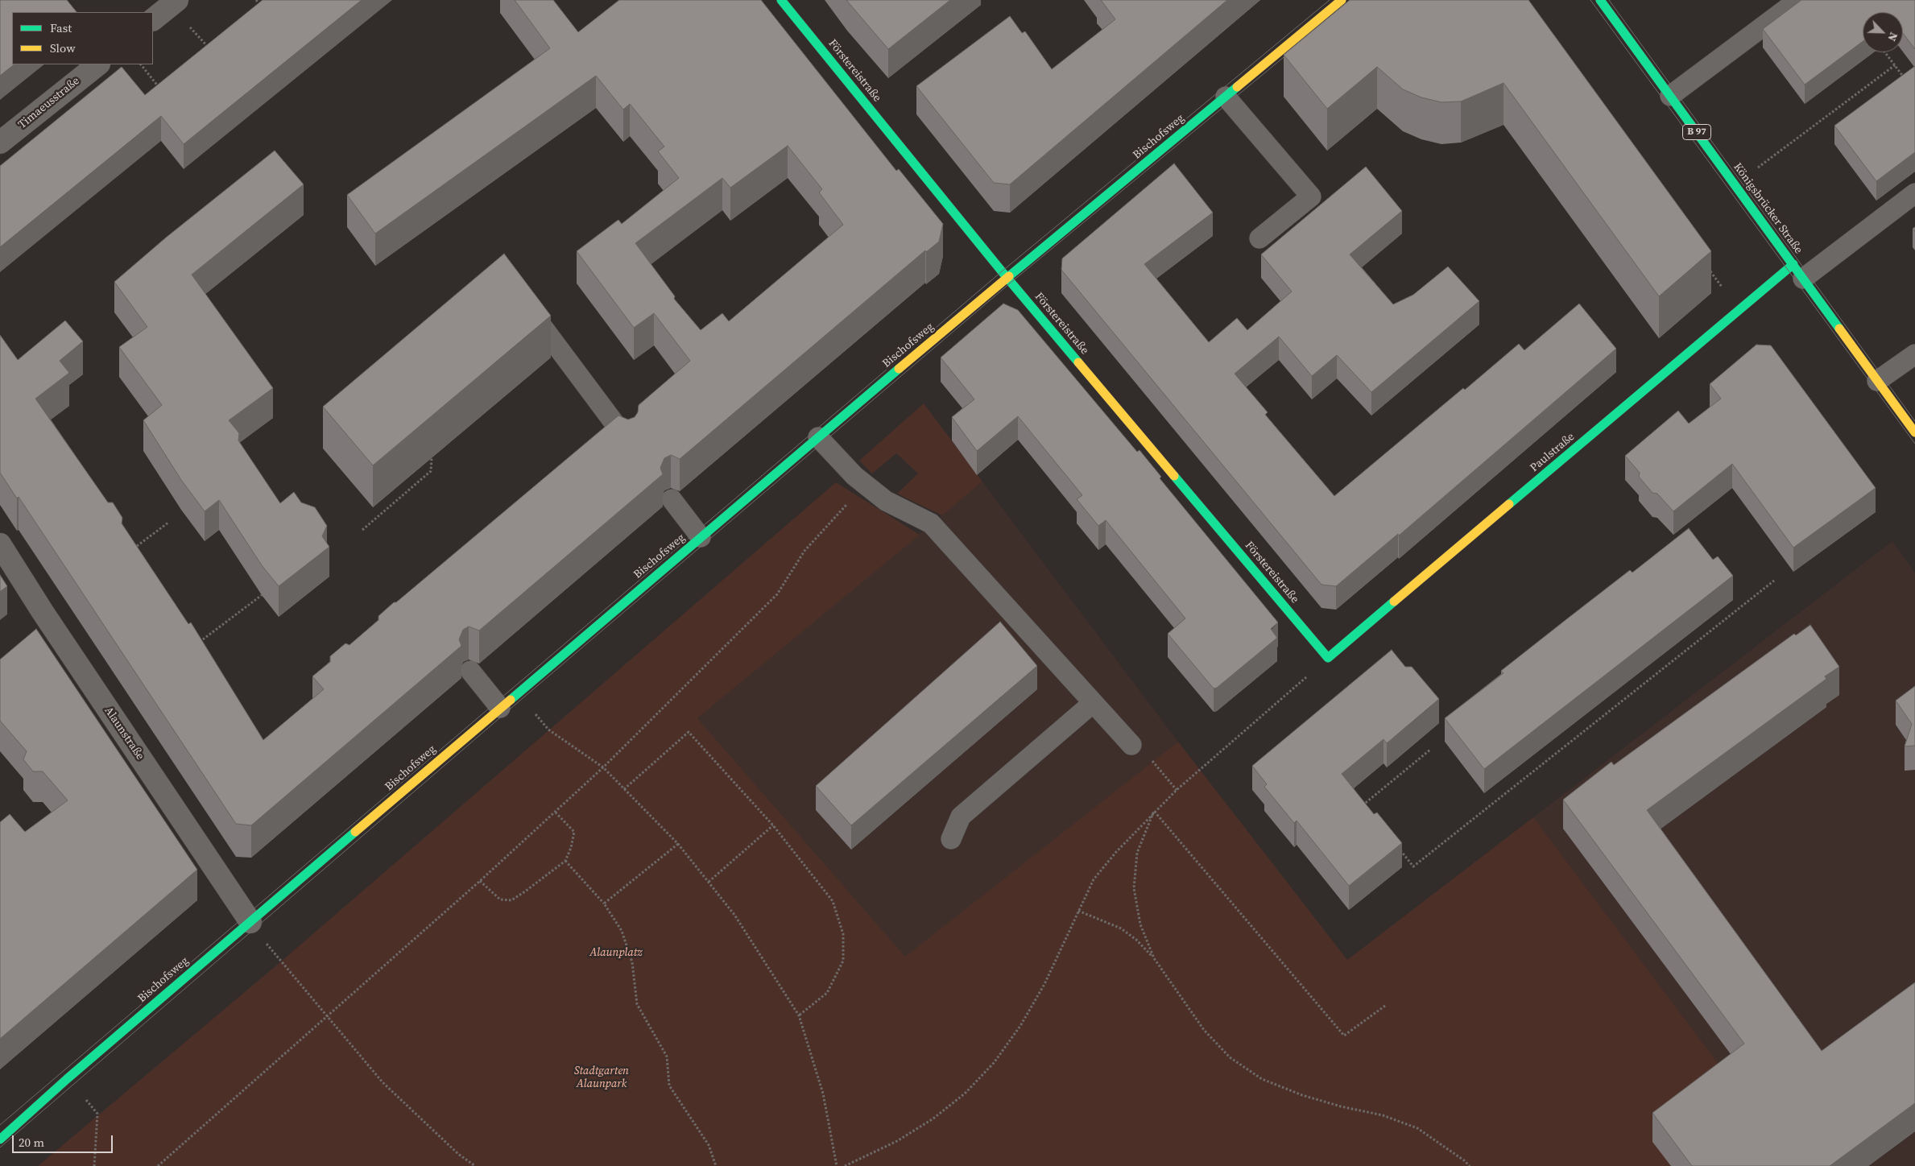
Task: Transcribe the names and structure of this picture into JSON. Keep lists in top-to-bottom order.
{
  "streets": {
    "street": [
      "Förstereistraße",
      "Timaeusstraße",
      "B 97",
      "Bischofsweg",
      "Königsbrücker Straße",
      "Paulstraße",
      "Alaunstraße"
    ]
  },
  "crossings": [
    ["Förstereistraße", "Bischofsweg"],
    ["Förstereistraße", "Paulstraße"],
    ["Bischofsweg", "Alaunstraße"],
    ["Königsbrücker Straße", "Paulstraße"]
  ],
  "parks": ["Alaunplatz", "Stadtgarten Alaunpark"],
  "legend": ["Fast", "Slow"],
  "scale_bar": "20 m",
  "north": "bottom right"
}
